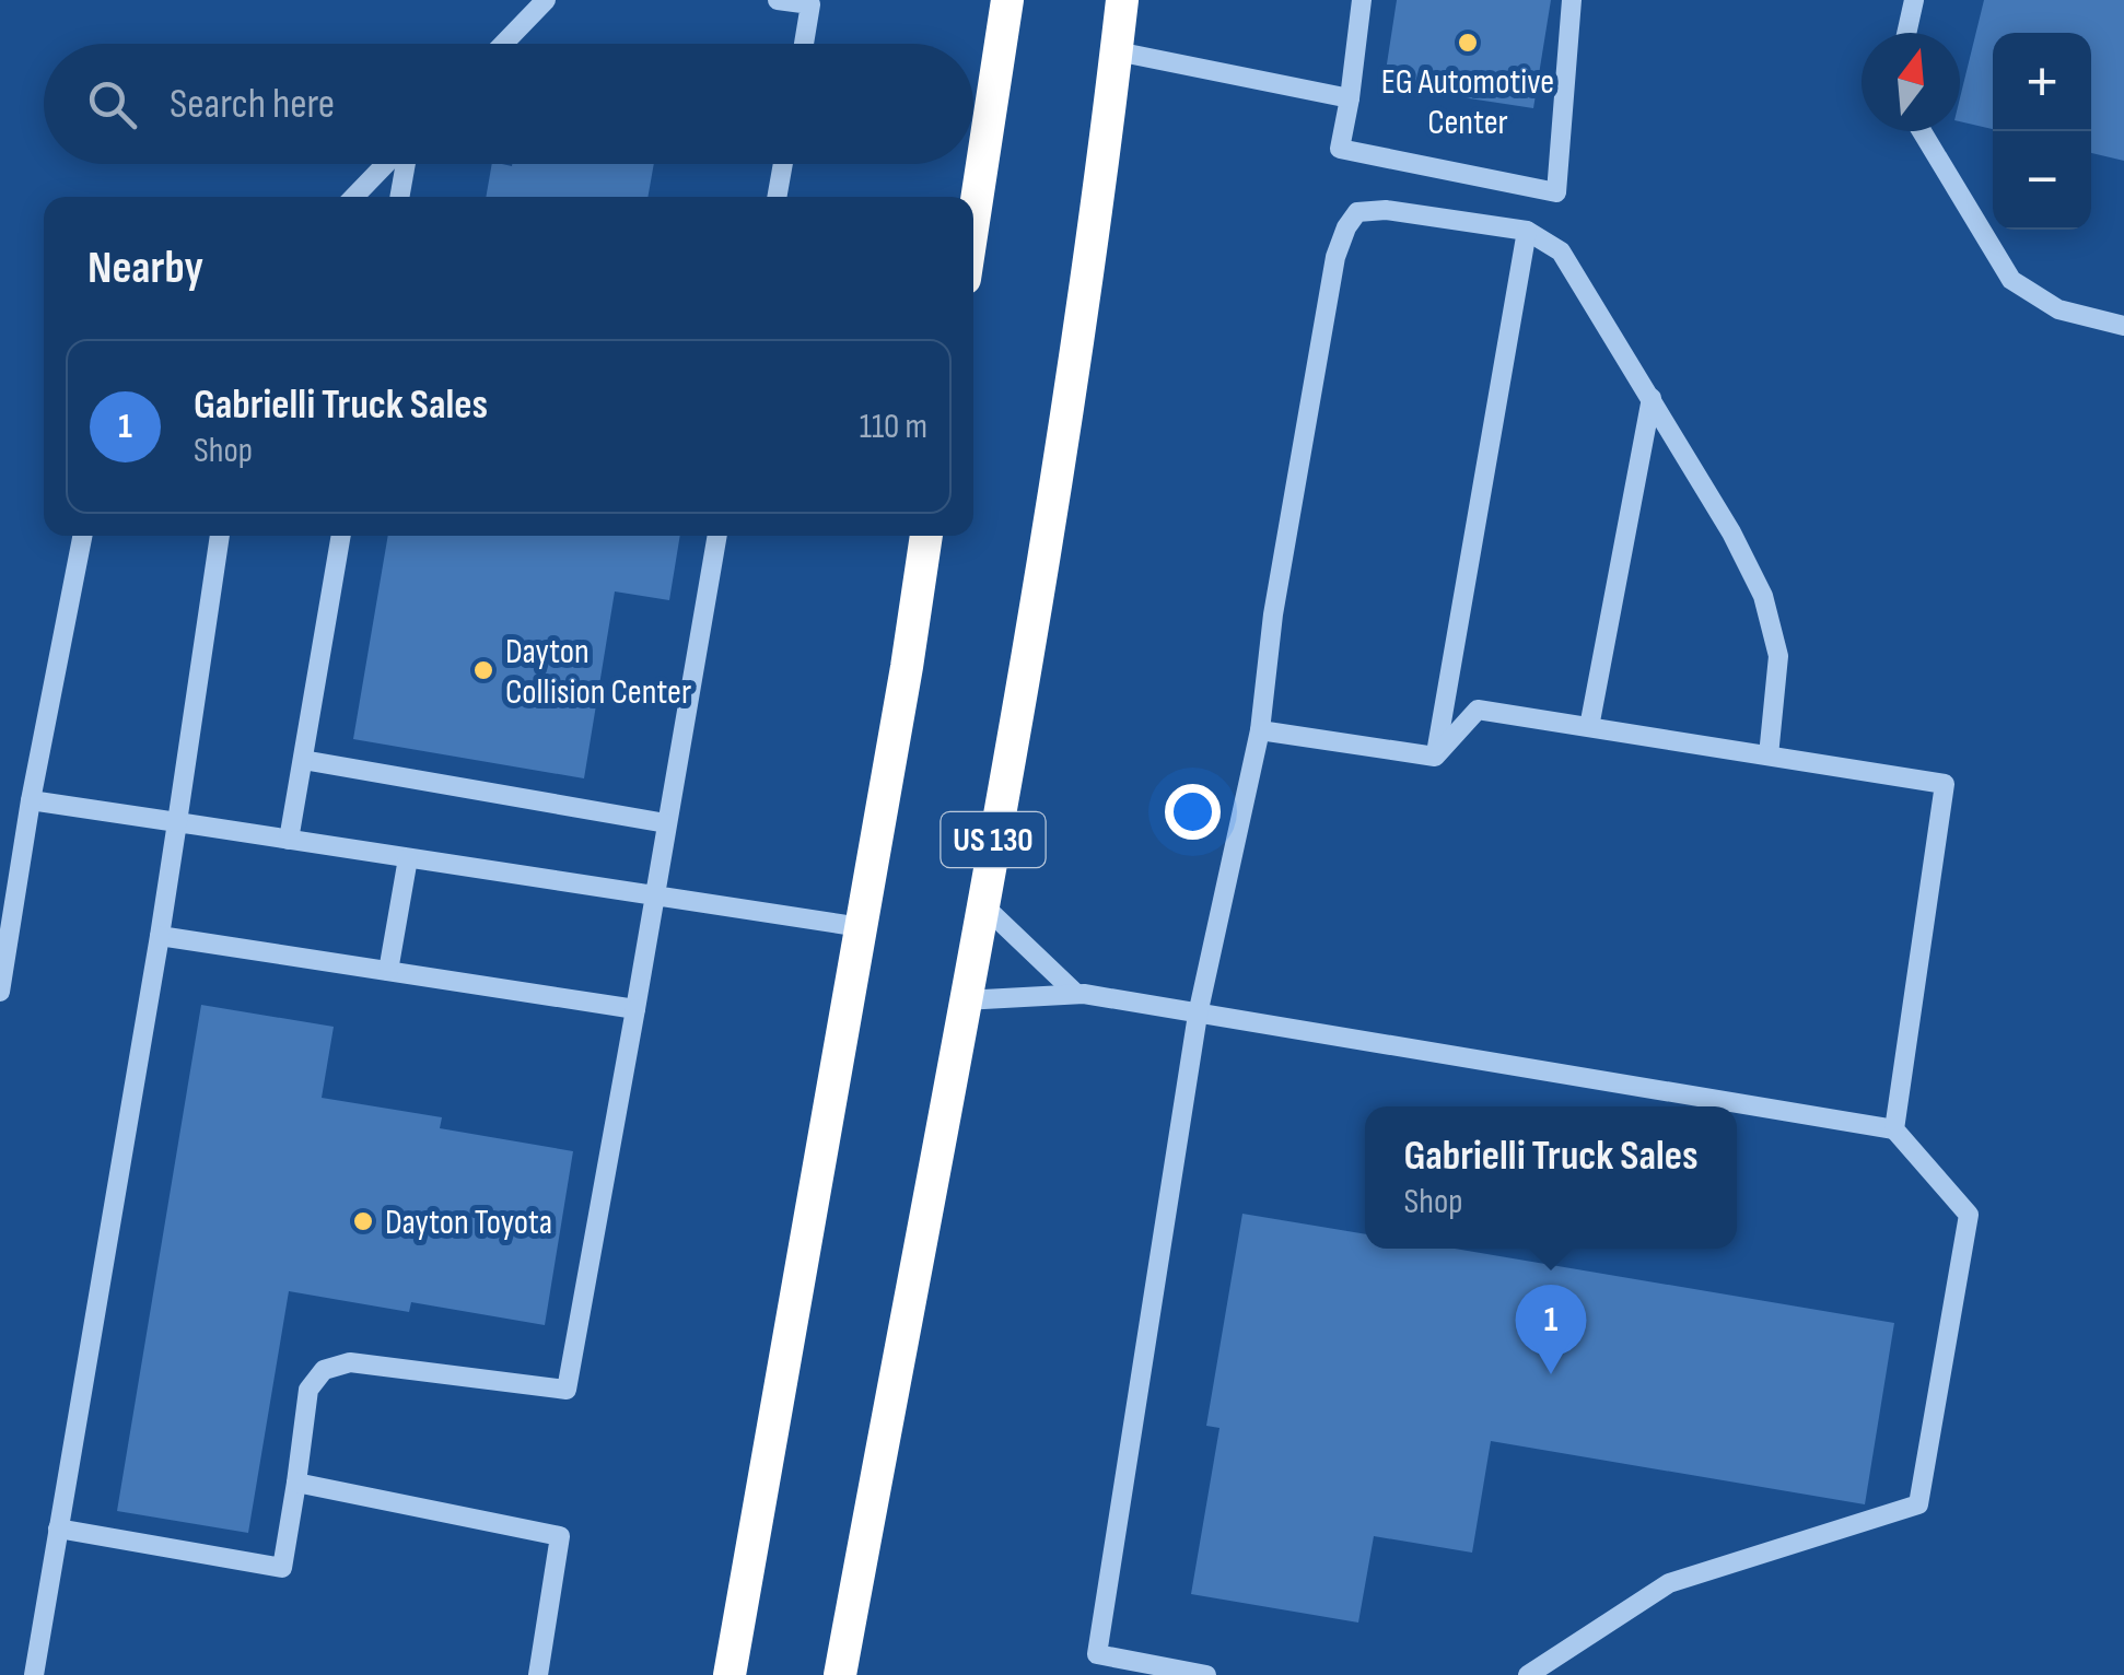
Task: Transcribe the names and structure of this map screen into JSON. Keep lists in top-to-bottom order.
{
  "streets": {
    "highway": ["US 130"]
  },
  "places": ["EG Automotive Center", "Dayton Collision Center", "Dayton Toyota"],
  "north": "top",
  "page": {
    "map_buttons": ["+", "−"],
    "search": "Search here",
    "heading": "Nearby",
    "list": [
      {
        "mark": "1",
        "name": "Gabrielli Truck Sales",
        "note": "Shop",
        "value": "110 m"
      }
    ],
    "popup": ["Gabrielli Truck Sales", "Shop"],
    "pins": "1"
  }
}
